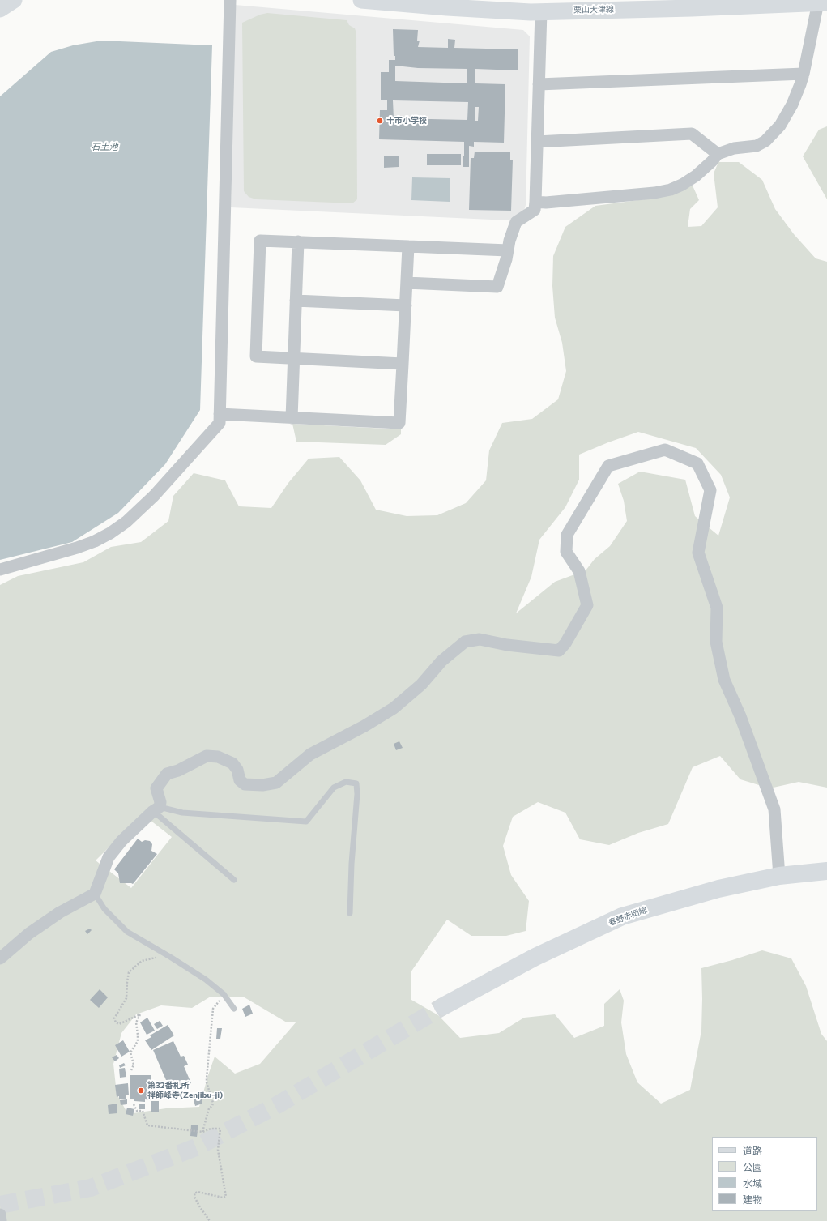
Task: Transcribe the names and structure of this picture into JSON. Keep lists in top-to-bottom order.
{
  "streets": {
    "main road": ["栗山大津線", "春野赤岡線"]
  },
  "water": ["石土池"],
  "places": ["十市小学校", "第32番札所 禅師峰寺(Zenjibu-ji)"],
  "legend": [
    "道路",
    "公園",
    "水域",
    "建物"
  ]
}
